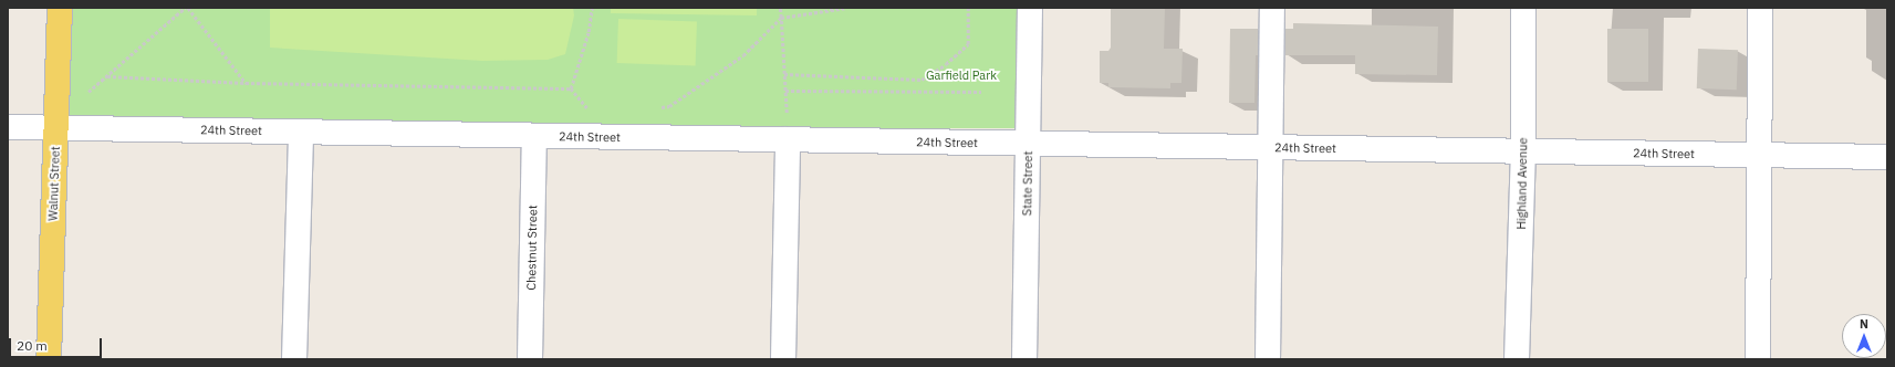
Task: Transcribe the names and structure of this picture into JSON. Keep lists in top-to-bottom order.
{
  "streets": {
    "main road": ["Walnut Street"],
    "street": [
      "24th Street",
      "State Street",
      "Highland Avenue",
      "Chestnut Street"
    ]
  },
  "crossings": [
    ["24th Street", "Walnut Street"],
    ["24th Street", "State Street"],
    ["24th Street", "Highland Avenue"],
    ["24th Street", "Chestnut Street"]
  ],
  "parks": ["Garfield Park"],
  "scale_bar": "20 m",
  "north": "top"
}
